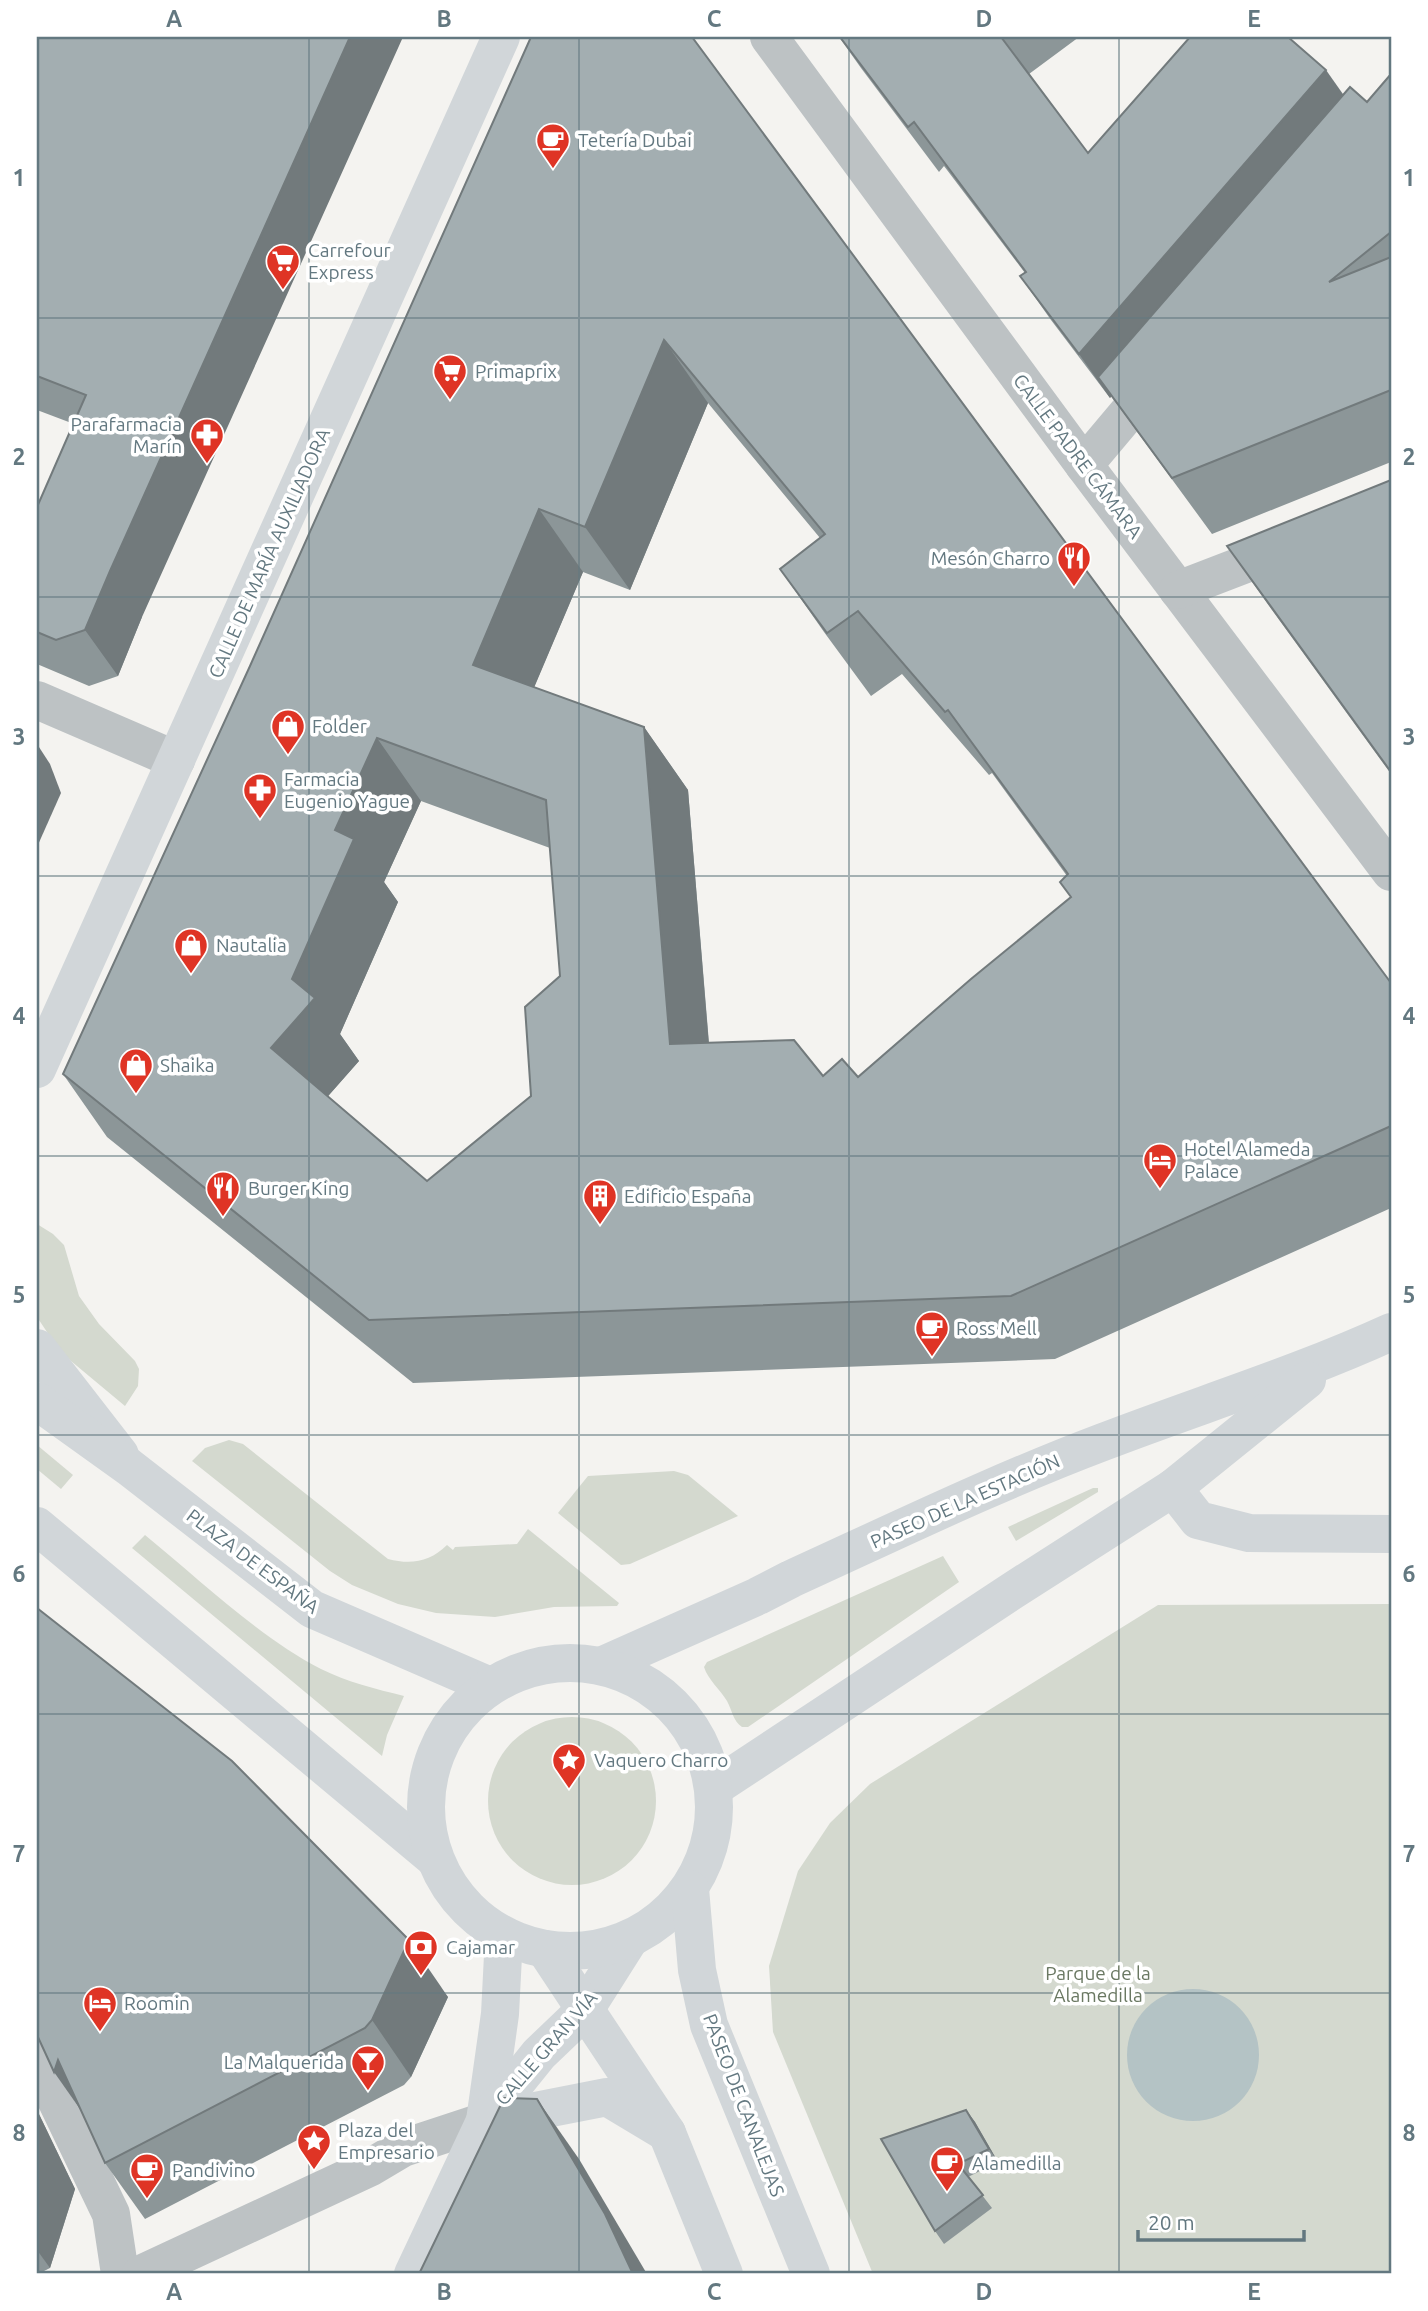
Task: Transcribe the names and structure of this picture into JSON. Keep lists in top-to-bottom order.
{
  "streets": {
    "main road": [
      "CALLE DE MARÍA AUXILIADORA",
      "PASEO DE LA ESTACIÓN",
      "PLAZA DE ESPAÑA",
      "CALLE GRAN VÍA",
      "PASEO DE CANALEJAS"
    ],
    "street": ["CALLE PADRE CÁMARA"]
  },
  "parks": ["Parque de la Alamedilla"],
  "places": {
    "cafe": [
      "Tetería Dubai",
      "Ross Mell",
      "Alamedilla",
      "Pandivino"
    ],
    "supermarket": ["Carrefour Express", "Primaprix"],
    "pharmacy": ["Parafarmacia Marín", "Farmacia Eugenio Yague"],
    "restaurant": ["Mesón Charro", "Burger King"],
    "shop": ["Folder", "Nautalia", "Shaika"],
    "hotel": ["Hotel Alameda Palace", "Roomin"],
    "building": ["Edificio España"],
    "place": ["Vaquero Charro", "Plaza del Empresario"],
    "bank": ["Cajamar"],
    "bar": ["La Malquerida"]
  },
  "scale_bar": "20 m",
  "grid": {
    "columns": [
      "A",
      "B",
      "C",
      "D",
      "E"
    ],
    "rows": [
      "1",
      "2",
      "3",
      "4",
      "5",
      "6",
      "7",
      "8"
    ]
  }
}
